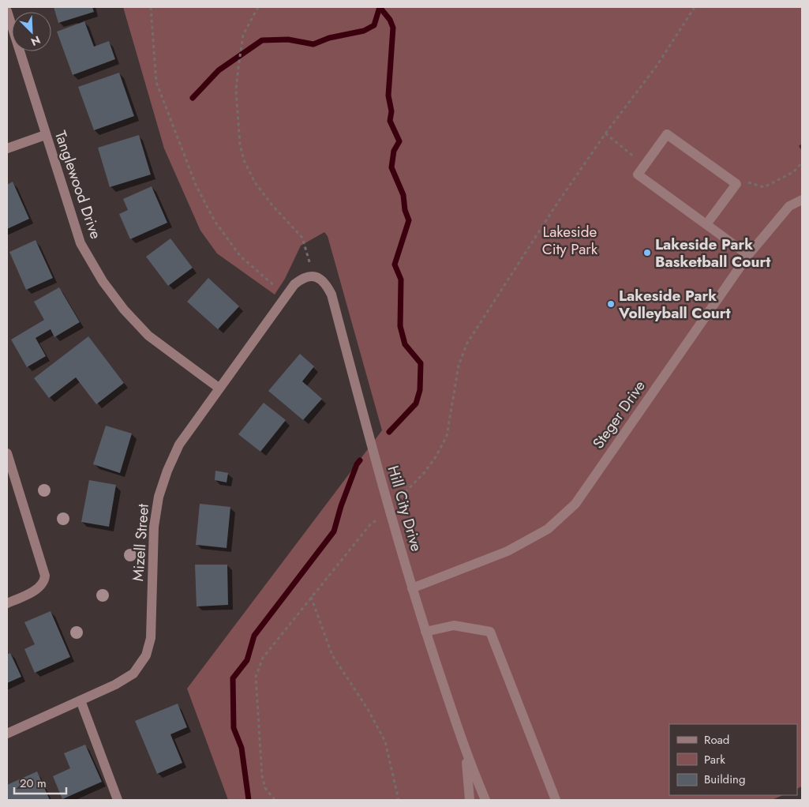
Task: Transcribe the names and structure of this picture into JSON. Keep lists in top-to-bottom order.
{
  "streets": {
    "street": [
      "Tanglewood Drive",
      "Steger Drive",
      "Hill City Drive",
      "Mizell Street"
    ]
  },
  "crossings": [
    ["Tanglewood Drive", "Mizell Street"],
    ["Steger Drive", "Hill City Drive"],
    ["Hill City Drive", "Mizell Street"]
  ],
  "parks": ["Lakeside City Park"],
  "places": ["Lakeside Park Basketball Court", "Lakeside Park Volleyball Court"],
  "legend": ["Road", "Park", "Building"],
  "scale_bar": "20 m",
  "north": "bottom right"
}
